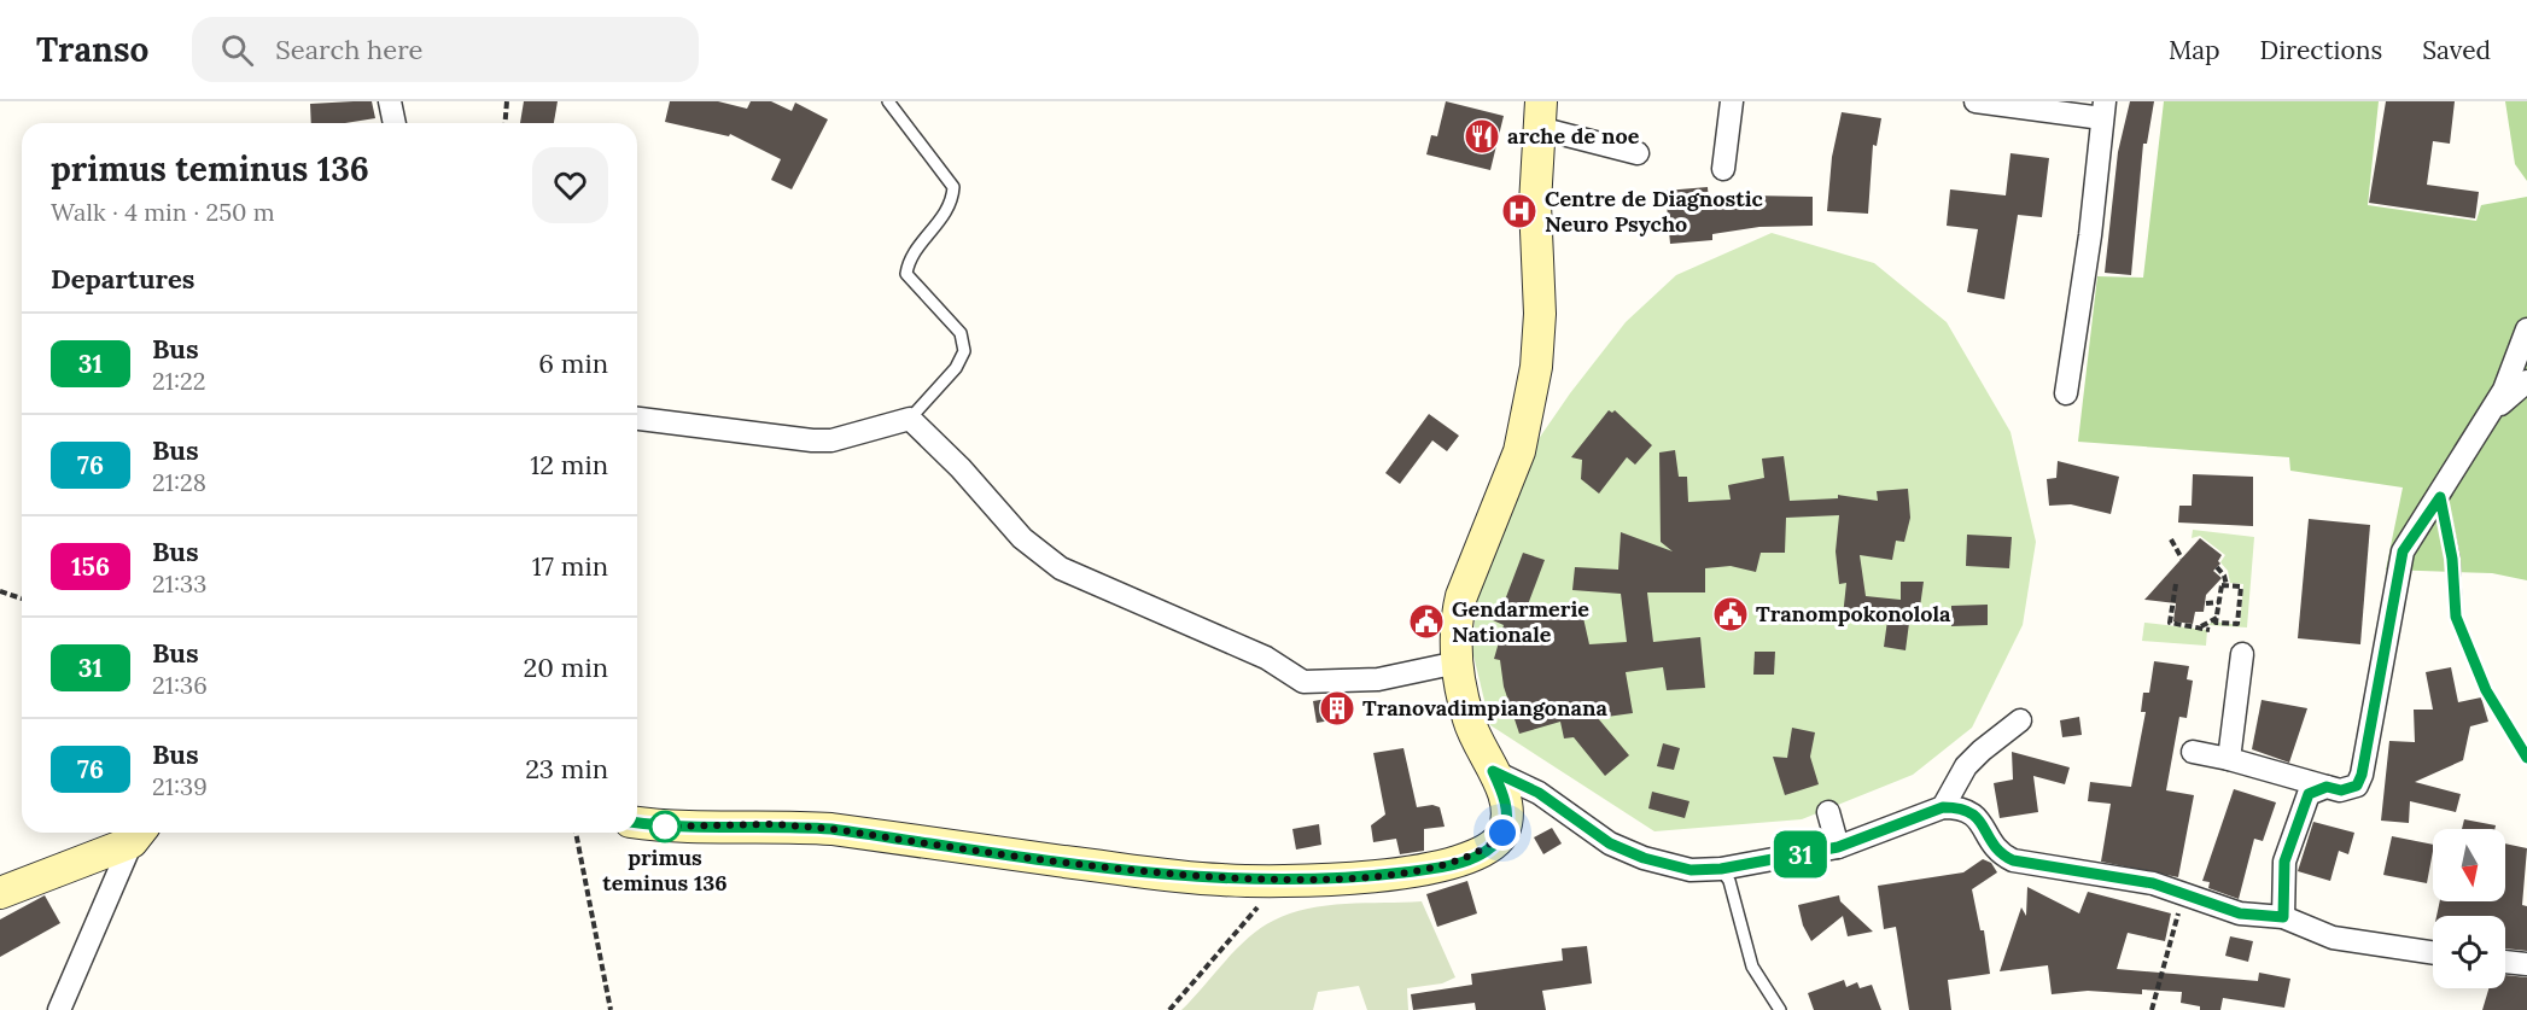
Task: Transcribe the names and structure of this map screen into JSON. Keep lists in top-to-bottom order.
{
  "places": {
    "restaurant": ["arche de noe"],
    "hospital": ["Centre de Diagnostic Neuro Psycho"],
    "public building": ["Tranompokonolola", "Gendarmerie Nationale"],
    "building": ["Tranovadimpiangonana"],
    "other": ["primus teminus 136"]
  },
  "lines": ["bus line 31"],
  "north": "bottom",
  "page": {
    "header": "Transo",
    "search": "Search here",
    "nav": ["Map", "Directions", "Saved"],
    "on_map": "31",
    "heading": [
      ["primus teminus 136", "Walk · 4 min · 250 m"],
      "Departures"
    ],
    "list": [
      {
        "mark": "31",
        "name": "Bus",
        "note": "21:22",
        "value": "6 min"
      },
      {
        "mark": "76",
        "name": "Bus",
        "note": "21:28",
        "value": "12 min"
      },
      {
        "mark": "156",
        "name": "Bus",
        "note": "21:33",
        "value": "17 min"
      },
      {
        "mark": "31",
        "name": "Bus",
        "note": "21:36",
        "value": "20 min"
      },
      {
        "mark": "76",
        "name": "Bus",
        "note": "21:39",
        "value": "23 min"
      }
    ]
  }
}
